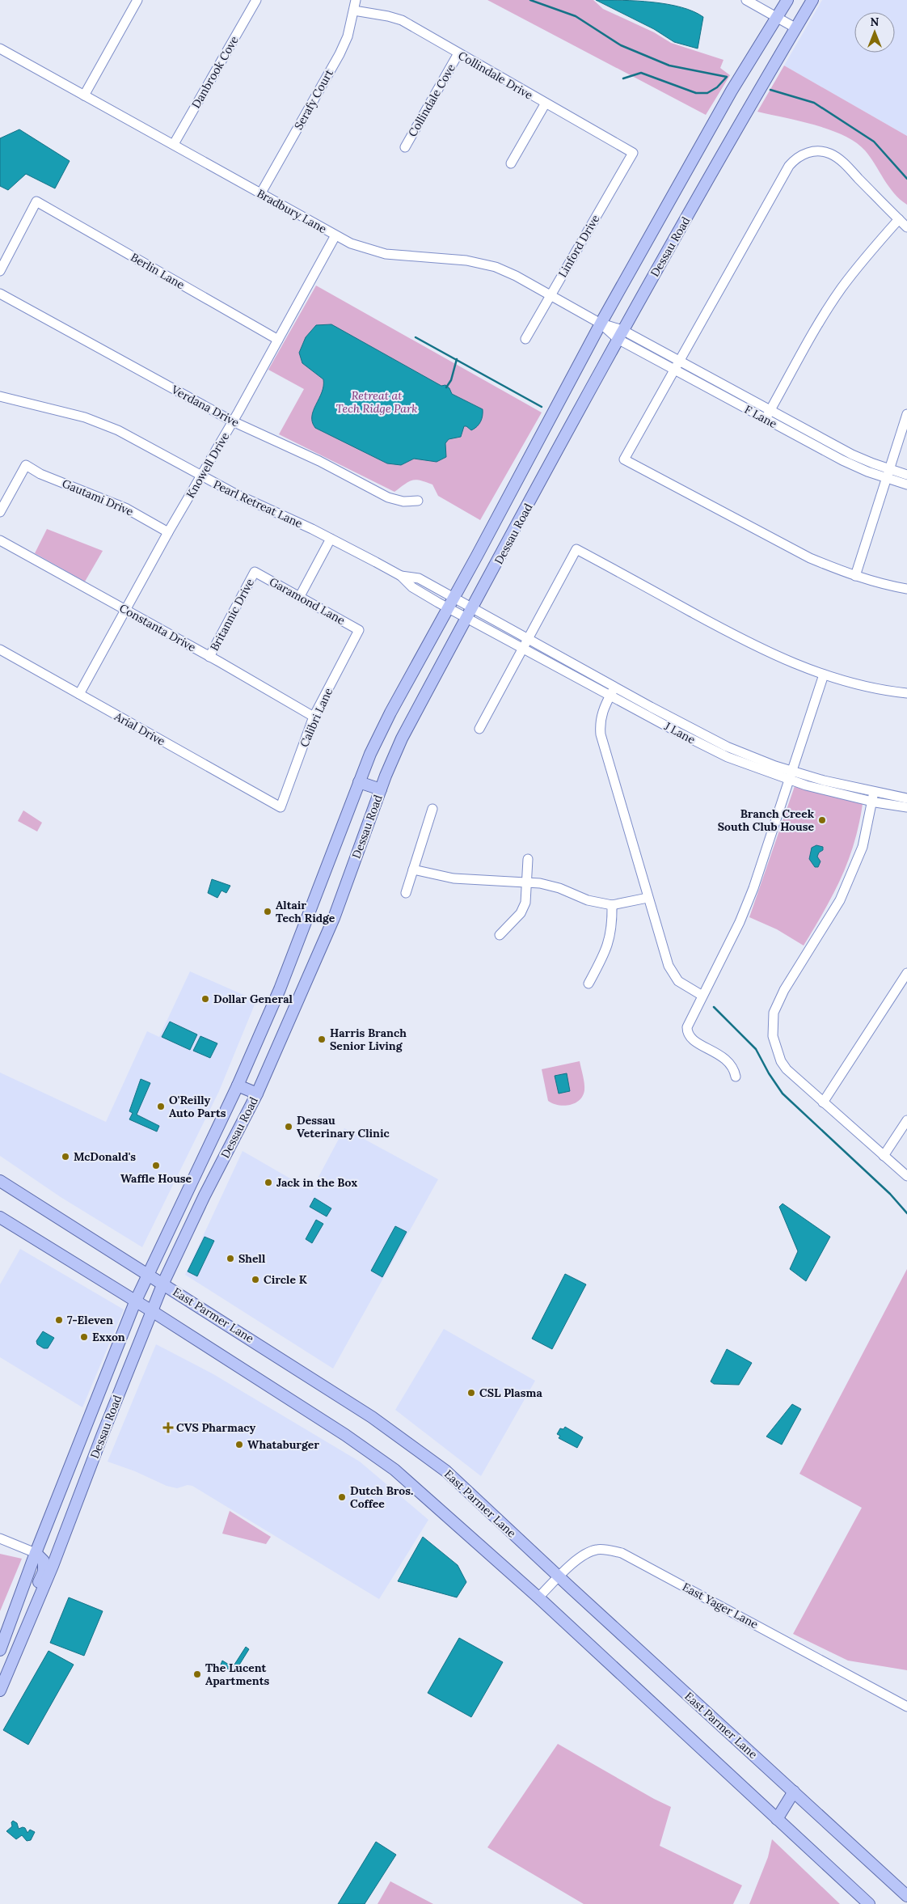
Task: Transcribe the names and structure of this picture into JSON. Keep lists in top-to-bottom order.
{
  "streets": {
    "main road": ["Dessau Road", "East Parmer Lane"],
    "street": [
      "Danbrook Cove",
      "Collindale Drive",
      "Serafy Court",
      "Collindale Cove",
      "Bradbury Lane",
      "Linford Drive",
      "Berlin Lane",
      "Verdana Drive",
      "F Lane",
      "Knowell Drive",
      "Gautami Drive",
      "Pearl Retreat Lane",
      "Garamond Lane",
      "Britannic Drive",
      "Constanta Drive",
      "Calibri Lane",
      "Arial Drive",
      "J Lane",
      "East Yager Lane"
    ]
  },
  "crossings": [
    ["Danbrook Cove", "Bradbury Lane"],
    ["Collindale Drive", "Serafy Court"],
    ["Collindale Drive", "Collindale Cove"],
    ["Collindale Drive", "Linford Drive"],
    ["Serafy Court", "Bradbury Lane"],
    ["Bradbury Lane", "Linford Drive"],
    ["Bradbury Lane", "Dessau Road"],
    ["Bradbury Lane", "F Lane"],
    ["Bradbury Lane", "Knowell Drive"],
    ["Dessau Road", "F Lane"],
    ["Dessau Road", "J Lane"],
    ["Dessau Road", "East Parmer Lane"],
    ["Berlin Lane", "Knowell Drive"],
    ["Verdana Drive", "Knowell Drive"],
    ["Knowell Drive", "Gautami Drive"],
    ["Knowell Drive", "Pearl Retreat Lane"],
    ["Knowell Drive", "Constanta Drive"],
    ["Knowell Drive", "Arial Drive"],
    ["Pearl Retreat Lane", "J Lane"],
    ["Garamond Lane", "Britannic Drive"],
    ["Garamond Lane", "Calibri Lane"],
    ["Britannic Drive", "Constanta Drive"],
    ["Constanta Drive", "Calibri Lane"],
    ["Calibri Lane", "Arial Drive"],
    ["East Parmer Lane", "East Yager Lane"]
  ],
  "parks": ["Retreat at Tech Ridge Park"],
  "places": {
    "other": [
      "Branch Creek South Club House",
      "Altair Tech Ridge",
      "Dollar General",
      "Harris Branch Senior Living",
      "O'Reilly Auto Parts",
      "Dessau Veterinary Clinic",
      "McDonald's",
      "Waffle House",
      "Jack in the Box",
      "Shell",
      "Circle K",
      "7-Eleven",
      "Exxon",
      "CSL Plasma",
      "Whataburger",
      "Dutch Bros. Coffee",
      "The Lucent Apartments"
    ],
    "health": ["CVS Pharmacy"]
  },
  "north": "top"
}
